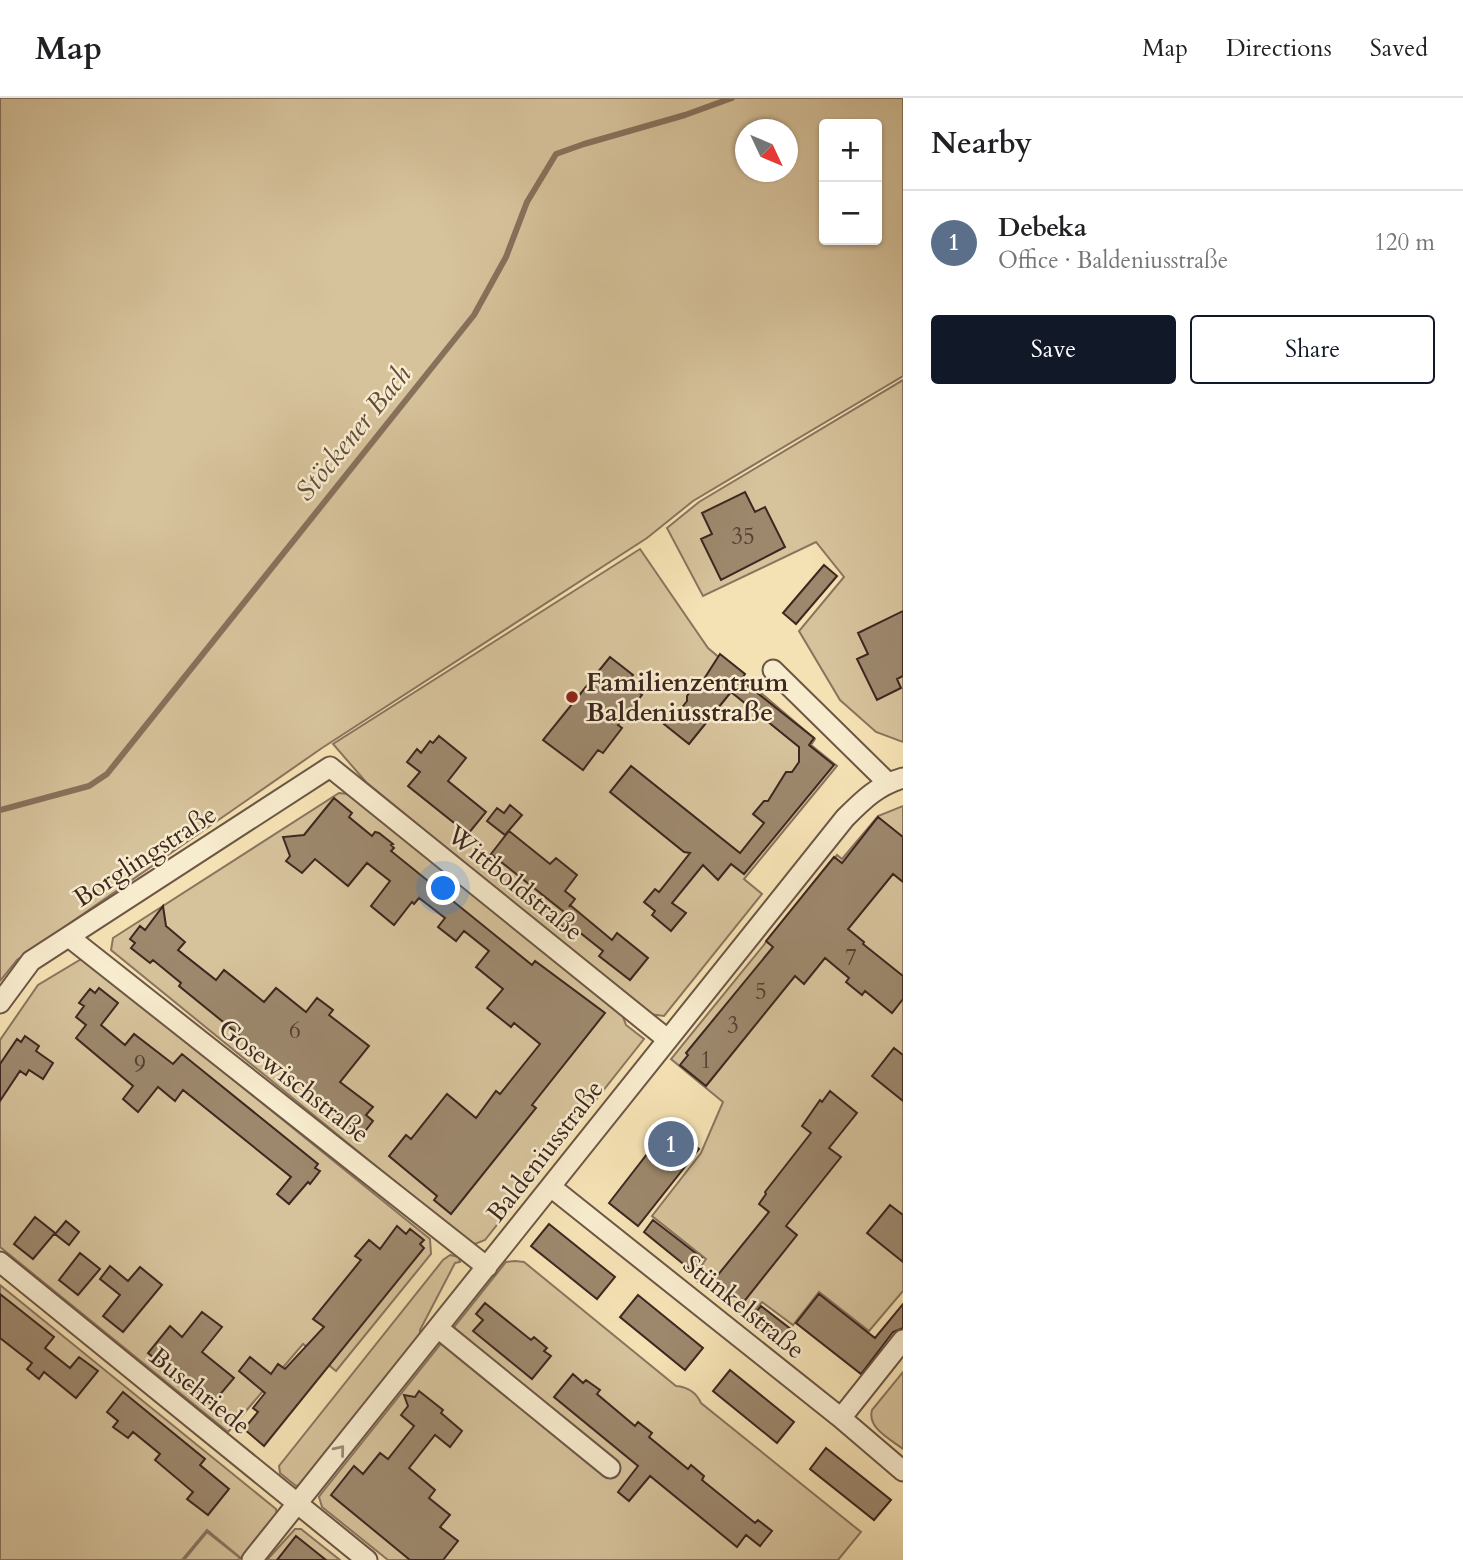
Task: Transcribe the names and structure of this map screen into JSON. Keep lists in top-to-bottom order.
{
  "streets": {
    "street": [
      "Borglingstraße",
      "Wittboldstraße",
      "Gosewischstraße",
      "Baldeniusstraße",
      "Stünkelstraße",
      "Buschriede"
    ]
  },
  "crossings": [
    ["Borglingstraße", "Wittboldstraße"],
    ["Borglingstraße", "Gosewischstraße"],
    ["Wittboldstraße", "Baldeniusstraße"],
    ["Gosewischstraße", "Baldeniusstraße"],
    ["Baldeniusstraße", "Stünkelstraße"],
    ["Baldeniusstraße", "Buschriede"]
  ],
  "water": ["Stöckener Bach"],
  "places": ["Familienzentrum Baldeniusstraße"],
  "house_numbers": [
    "35",
    "7",
    "5",
    "3",
    "6",
    "1",
    "9"
  ],
  "north": "bottom right",
  "page": {
    "header": "Map",
    "nav": ["Map", "Directions", "Saved"],
    "heading": "Nearby",
    "map_buttons": ["+", "−"],
    "list": [
      {
        "mark": "1",
        "name": "Debeka",
        "note": "Office · Baldeniusstraße",
        "value": "120 m"
      }
    ],
    "buttons": ["Save", "Share"],
    "pins": "1"
  }
}
